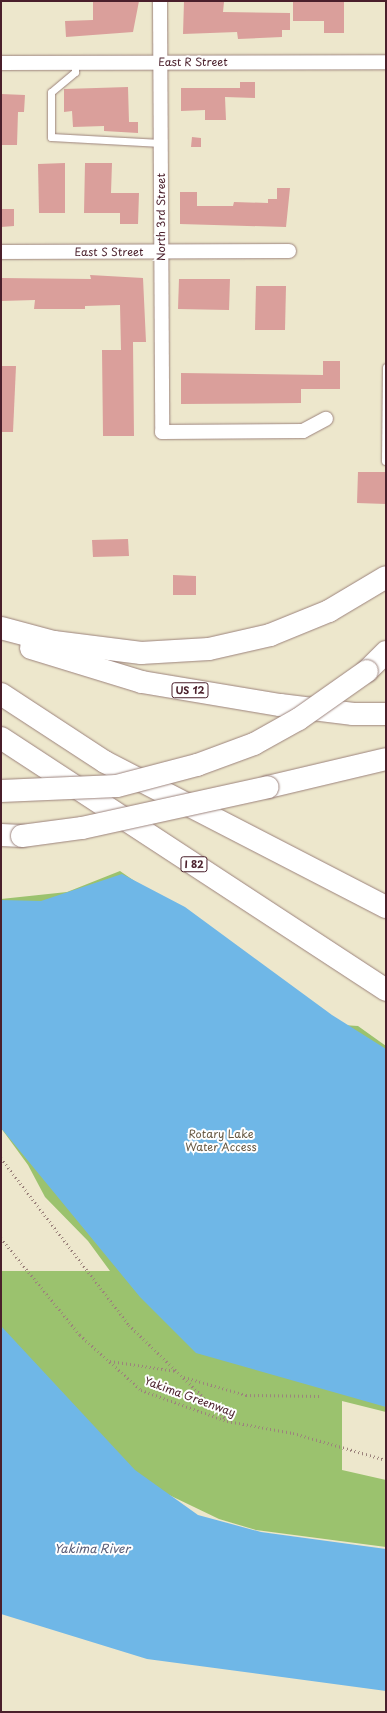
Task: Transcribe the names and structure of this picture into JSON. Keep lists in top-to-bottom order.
{
  "streets": {
    "highway": ["US 12", "I 82"],
    "street": ["East R Street", "North 3rd Street", "East S Street"],
    "path": ["Yakima Greenway"]
  },
  "crossings": [
    ["East R Street", "North 3rd Street"],
    ["North 3rd Street", "East S Street"]
  ],
  "water": ["Yakima River"],
  "parks": ["Rotary Lake Water Access"]
}
